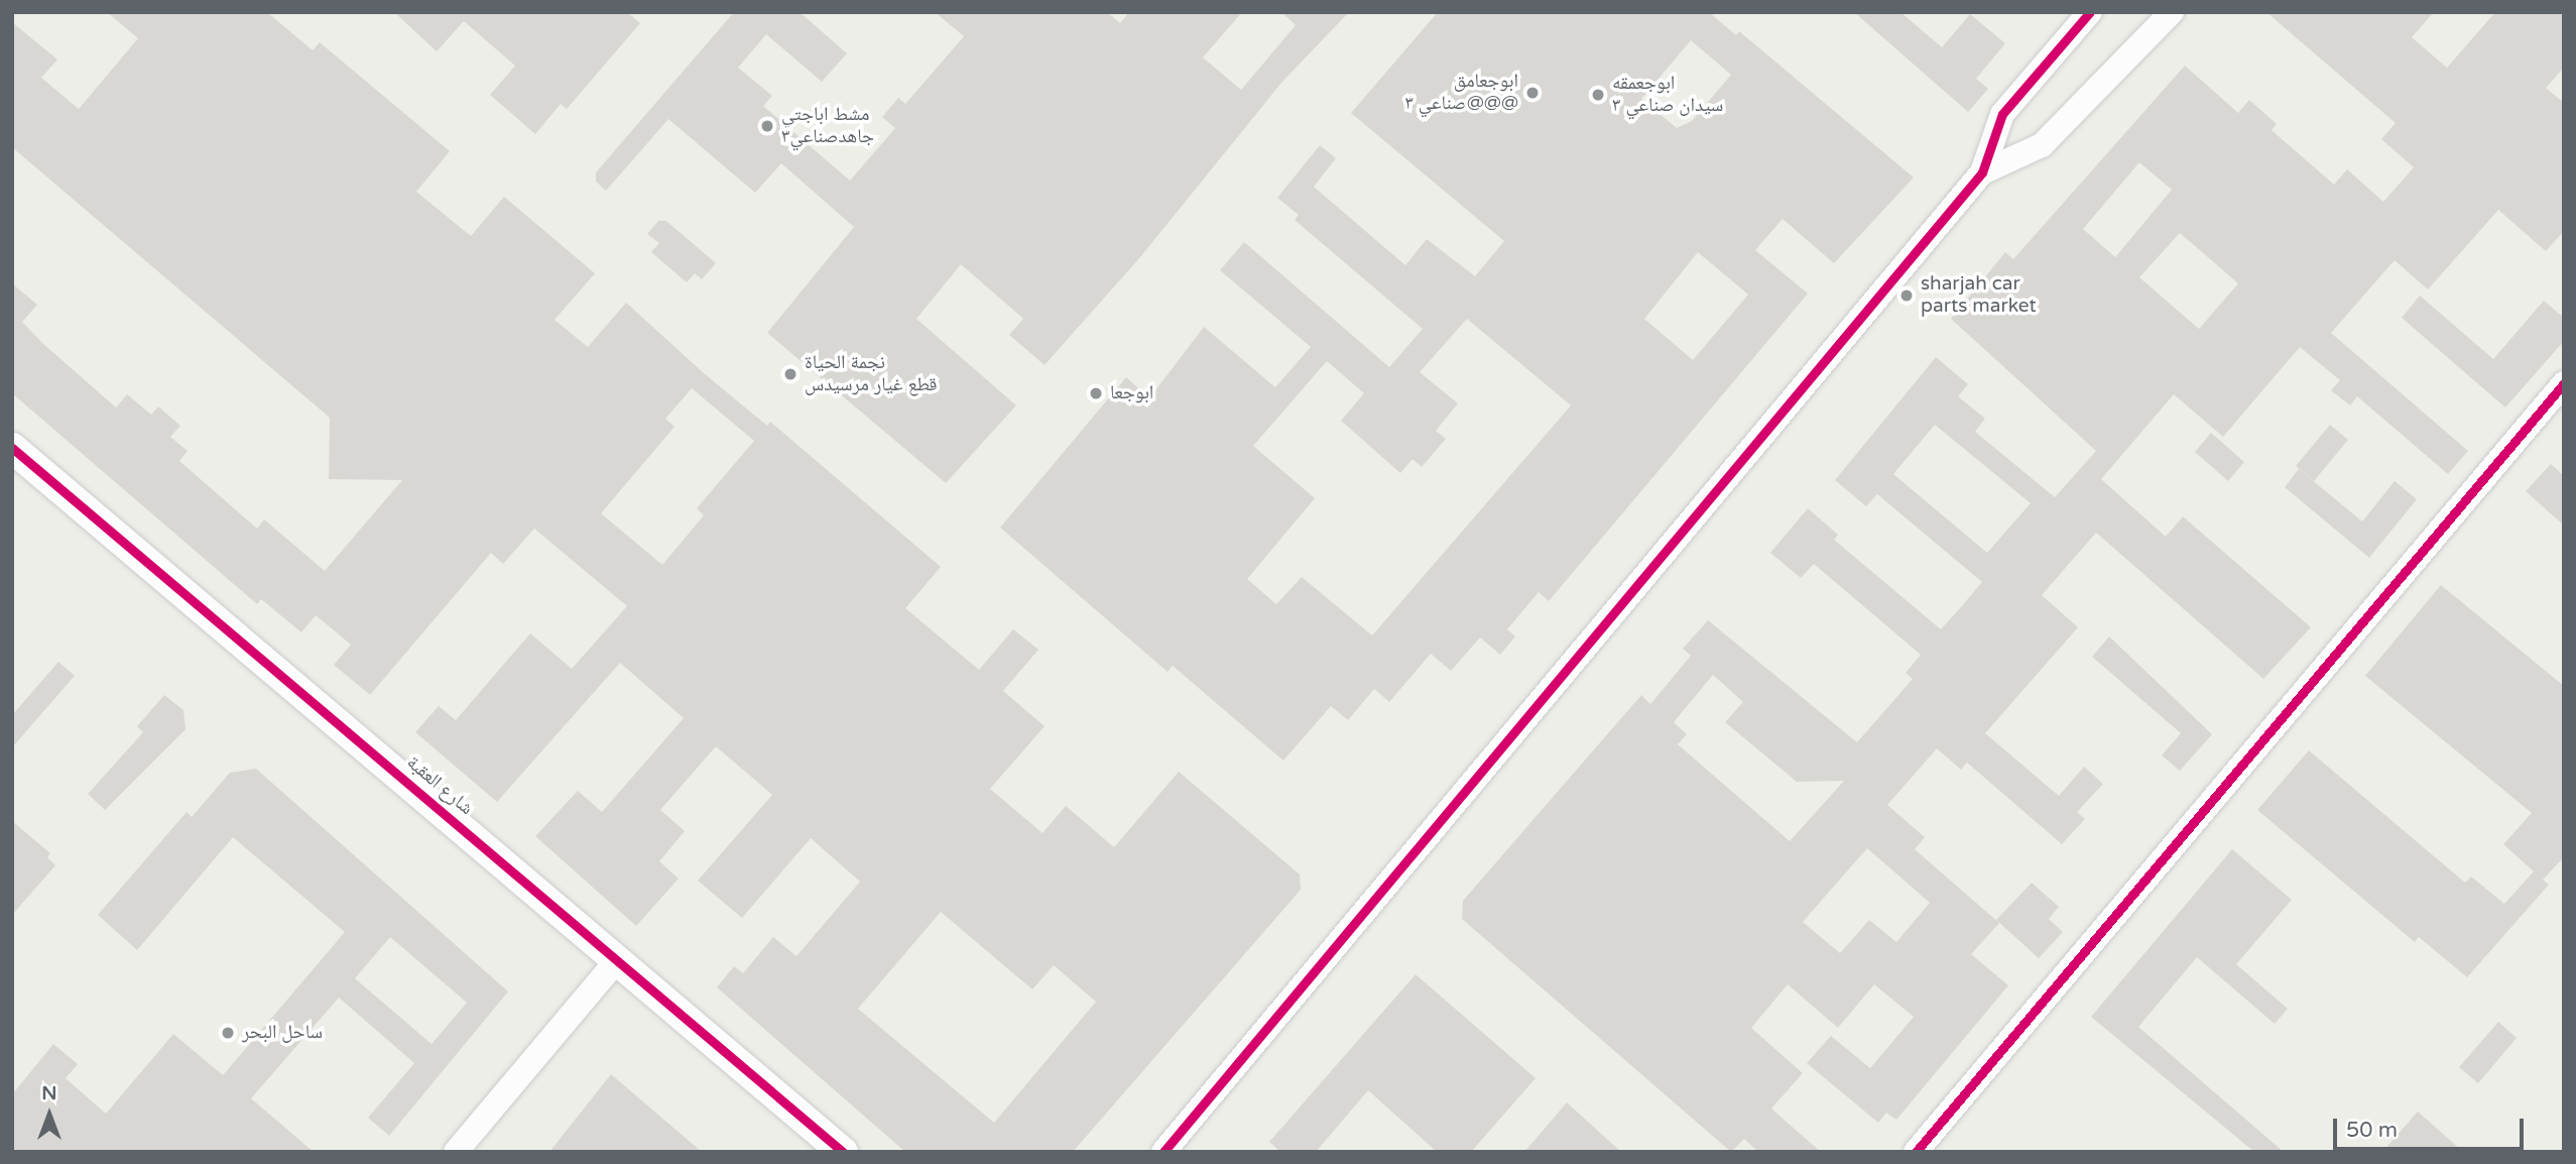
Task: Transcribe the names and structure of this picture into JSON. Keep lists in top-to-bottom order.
{
  "streets": {
    "street": ["شارع العقبة"]
  },
  "places": [
    "ابوجعامق صناعي ٣@@@",
    "ابوجعمقه سيدان صناعي ٣",
    "مشط اباجتي جاهدصناعي٣",
    "sharjah car parts market",
    "نجمة الحياة قطع غيار مرسيدس",
    "ابوجعا",
    "ساحل البحر"
  ],
  "scale_bar": "50 m",
  "north": "top"
}
